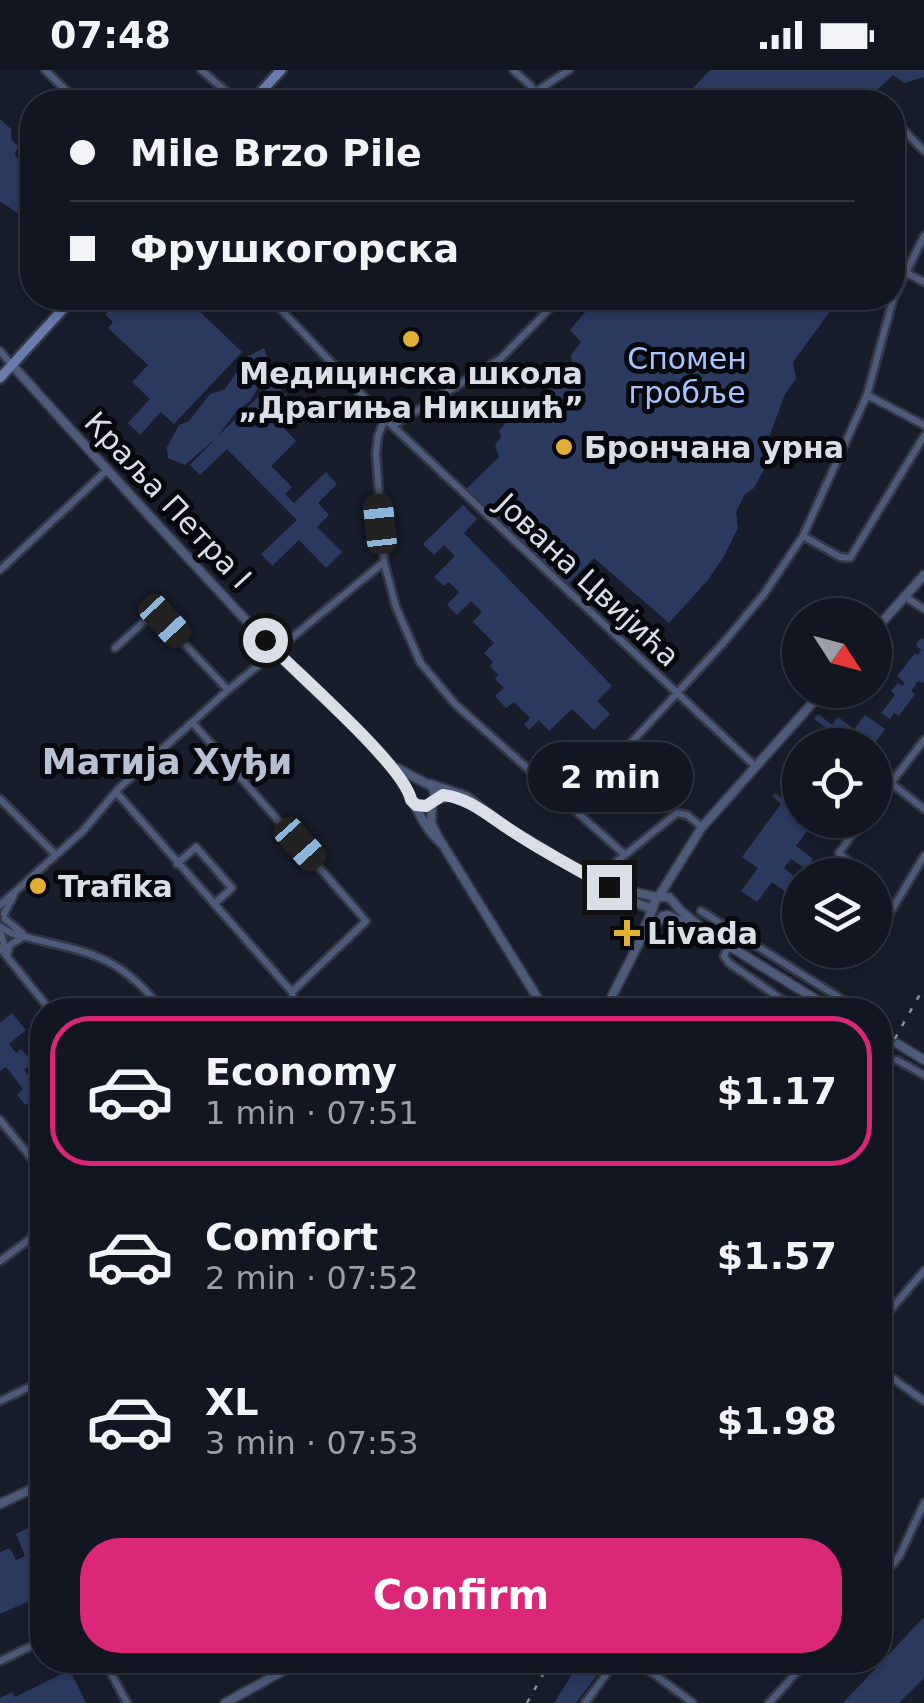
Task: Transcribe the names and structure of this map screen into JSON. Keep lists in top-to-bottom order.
{
  "streets": {
    "street": ["Краља Петра I", "Јована Цвијића"]
  },
  "districts": ["Матија Хуђи"],
  "parks": ["Спомен гробље"],
  "places": {
    "other": ["Медицинска школа „Драгиња Никшић”", "Брончана урна", "Trafika"],
    "health": ["Livada"]
  },
  "north": "bottom right",
  "page": {
    "status": "07:48",
    "banner": ["Mile Brzo Pile", "Фрушкогорска"],
    "bubble": "2 min",
    "list": [
      {
        "name": "Economy",
        "note": "1 min · 07:51",
        "value": "$1.17"
      },
      {
        "name": "Comfort",
        "note": "2 min · 07:52",
        "value": "$1.57"
      },
      {
        "name": "XL",
        "note": "3 min · 07:53",
        "value": "$1.98"
      }
    ],
    "buttons": "Confirm"
  }
}
